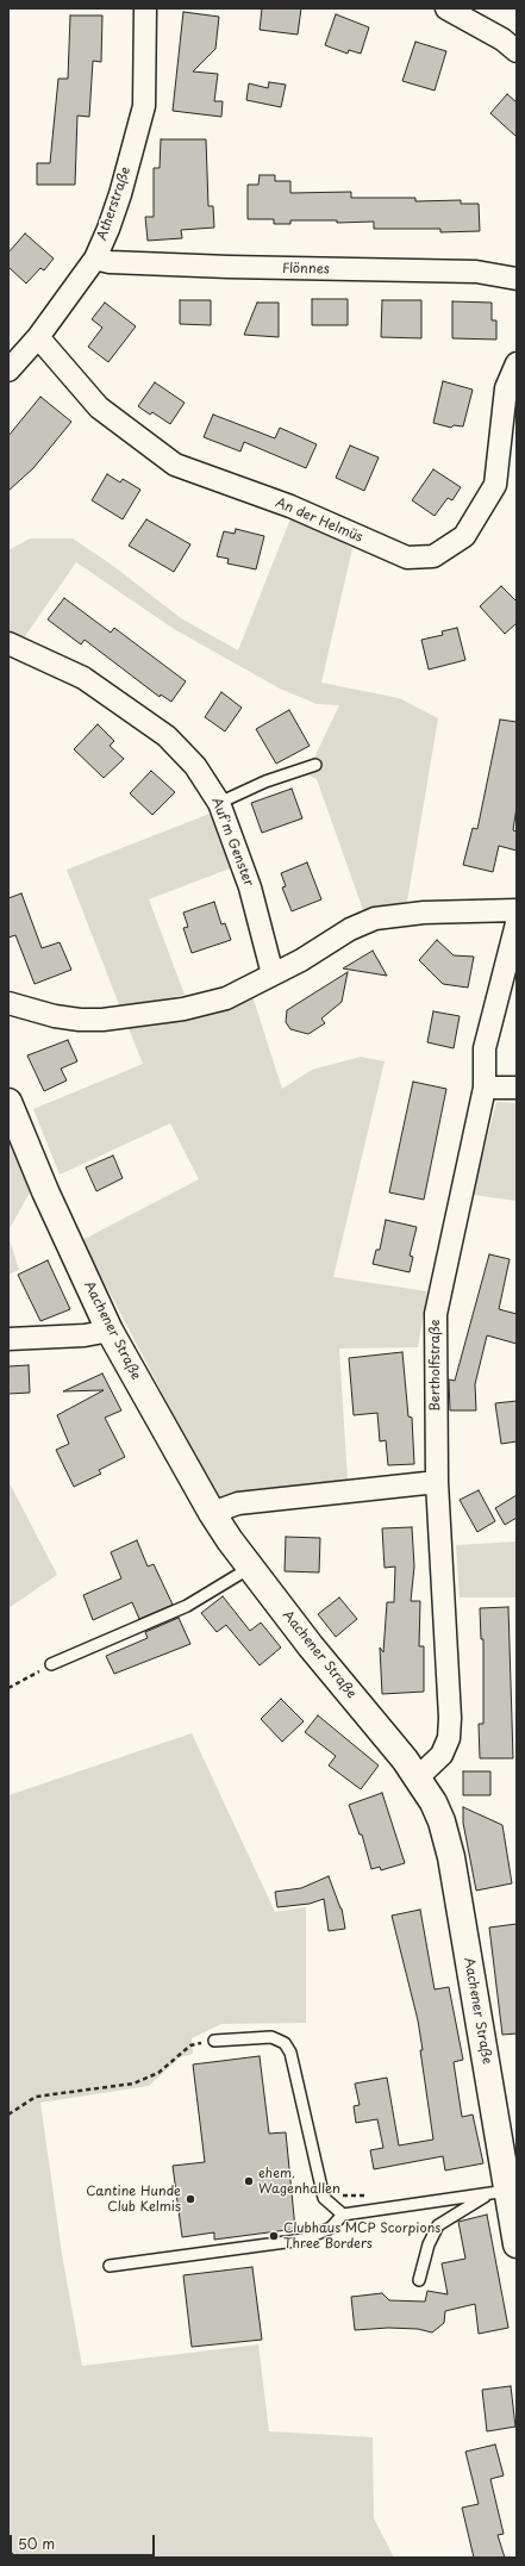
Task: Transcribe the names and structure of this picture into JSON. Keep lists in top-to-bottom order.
{
  "streets": {
    "street": [
      "Atherstraße",
      "Flönnes",
      "An der Helmüs",
      "Auf'm Genster",
      "Aachener Straße",
      "Bertholfstraße"
    ]
  },
  "crossings": [
    ["Atherstraße", "Flönnes"],
    ["Atherstraße", "An der Helmüs"],
    ["Aachener Straße", "Bertholfstraße"]
  ],
  "places": ["ehem. Wagenhallen", "Cantine Hunde Club Kelmis", "Clubhaus MCP Scorpions Three Borders"],
  "scale_bar": "50 m"
}
